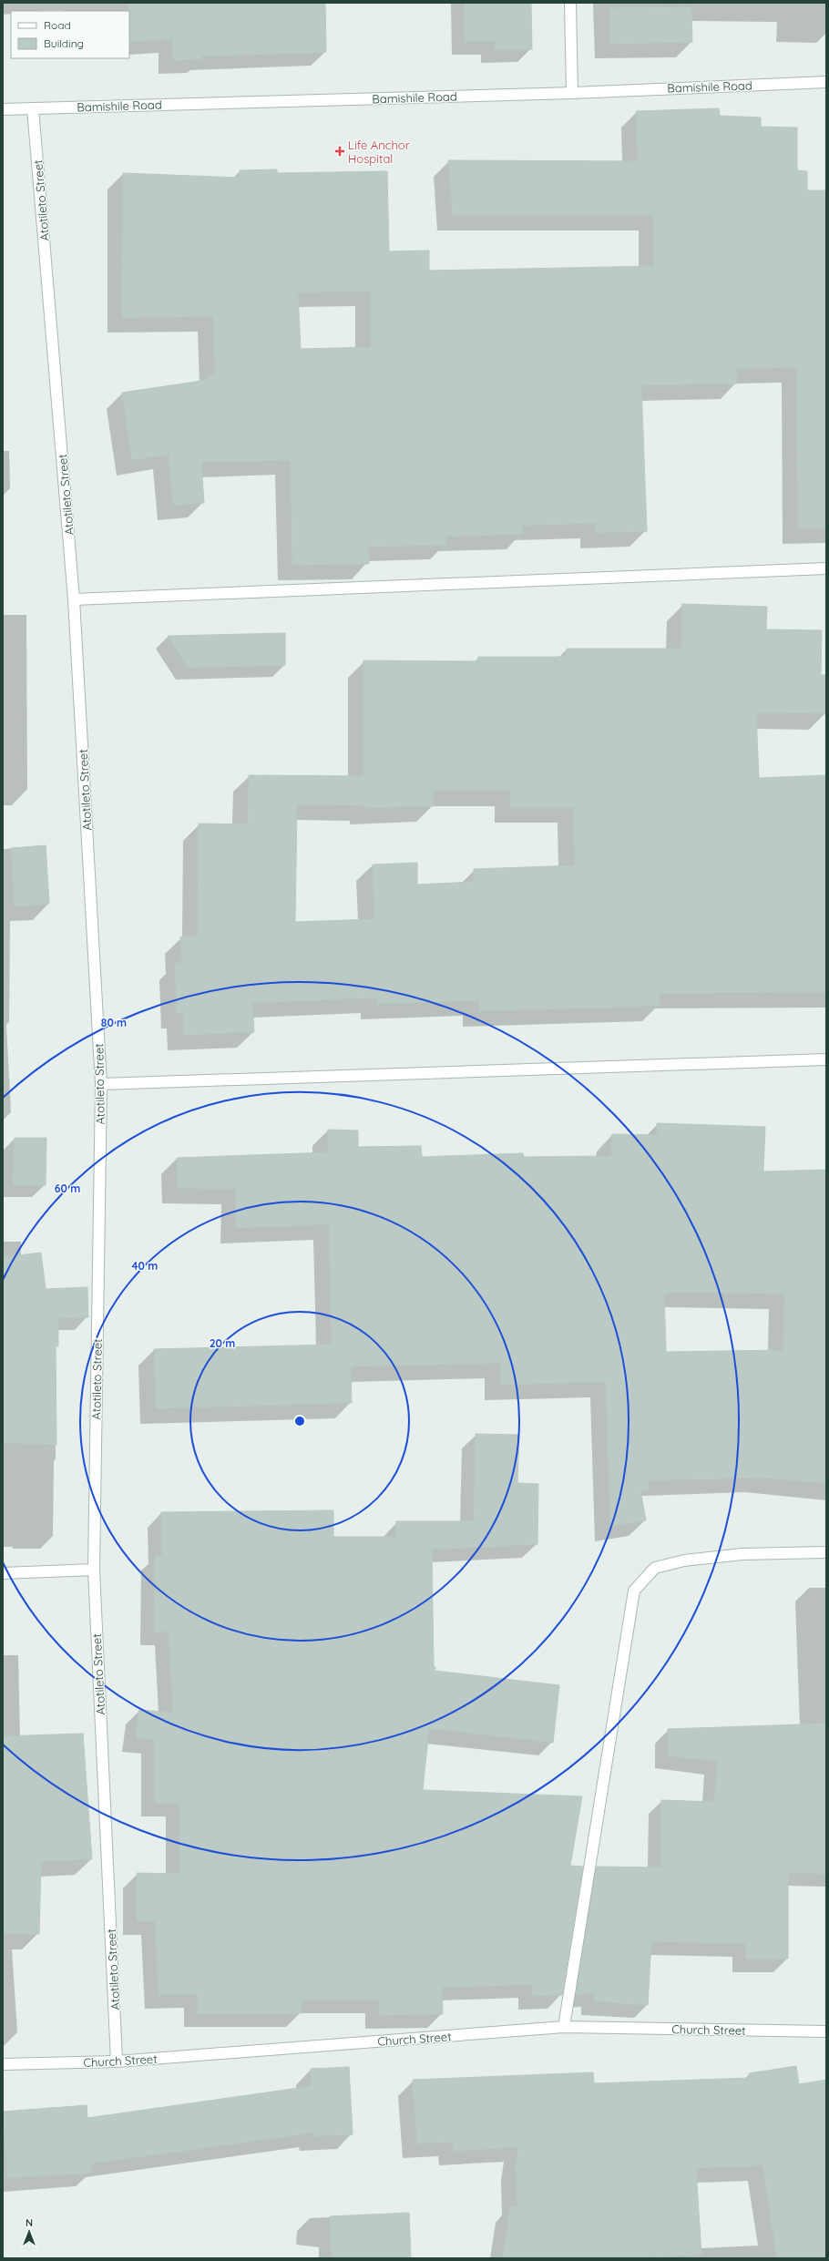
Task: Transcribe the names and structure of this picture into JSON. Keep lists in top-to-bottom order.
{
  "streets": {
    "street": ["Bamishile Road", "Atotileto Street", "Church Street"]
  },
  "crossings": [
    ["Bamishile Road", "Atotileto Street"],
    ["Atotileto Street", "Church Street"]
  ],
  "places": {
    "health": ["Life Anchor Hospital"]
  },
  "legend": ["Road", "Building"],
  "north": "top",
  "rings": [
    "80 m",
    "60 m",
    "40 m",
    "20 m"
  ]
}
